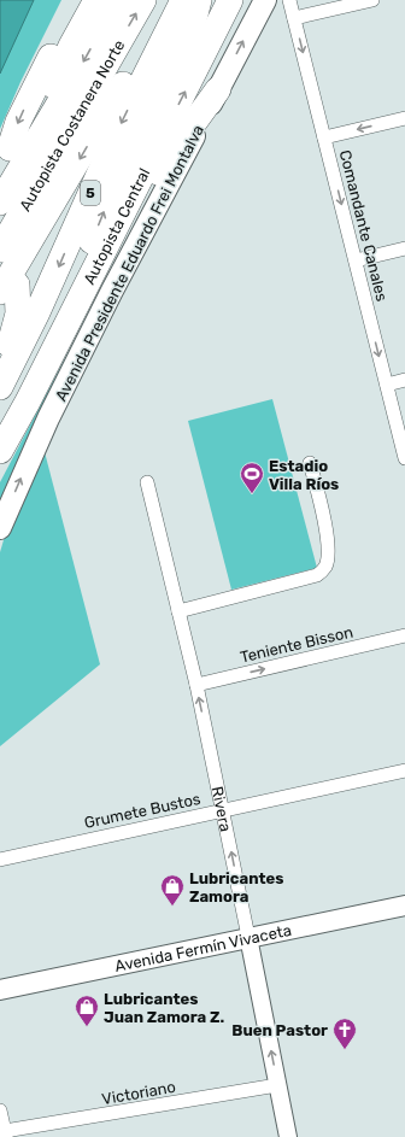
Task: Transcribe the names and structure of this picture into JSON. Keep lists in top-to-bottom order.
{
  "streets": {
    "highway": ["Autopista Costanera Norte", "5", "Autopista Central"],
    "main road": ["Avenida Presidente Eduardo Frei Montalva", "Avenida Fermín Vivaceta"],
    "street": [
      "Comandante Canales",
      "Teniente Bisson",
      "Rivera",
      "Grumete Bustos",
      "Victoriano"
    ]
  },
  "crossings": [
    ["Teniente Bisson", "Rivera"],
    ["Rivera", "Grumete Bustos"],
    ["Rivera", "Avenida Fermín Vivaceta"],
    ["Rivera", "Victoriano"]
  ],
  "one_way": [
    "Comandante Canales",
    "Avenida Presidente Eduardo Frei Montalva",
    "Teniente Bisson",
    "Rivera"
  ],
  "places": {
    "sports": ["Estadio Villa Ríos"],
    "shop": ["Lubricantes Zamora", "Lubricantes Juan Zamora Z."],
    "church": ["Buen Pastor"]
  }
}
